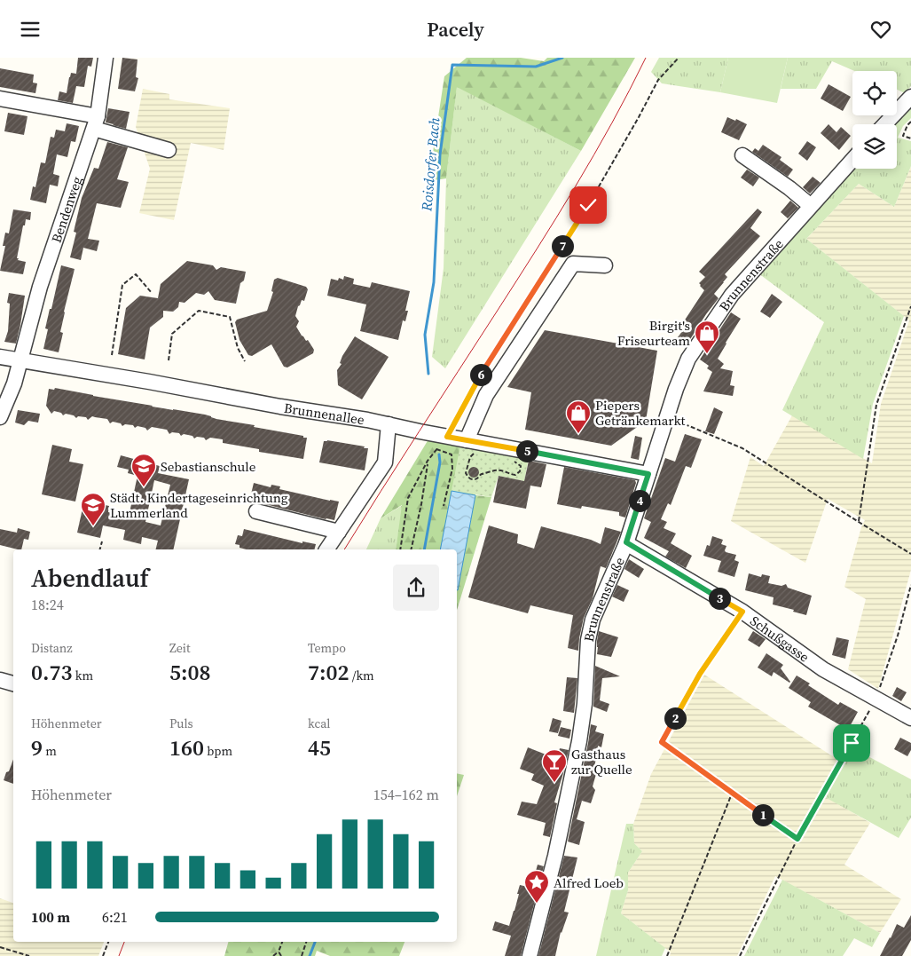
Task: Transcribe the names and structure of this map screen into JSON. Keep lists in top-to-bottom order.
{
  "streets": {
    "street": [
      "Bendenweg",
      "Brunnenstraße",
      "Brunnenallee",
      "Schußgasse"
    ]
  },
  "crossings": [
    ["Bendenweg", "Brunnenallee"],
    ["Brunnenstraße", "Brunnenallee"],
    ["Brunnenstraße", "Schußgasse"]
  ],
  "water": ["Roisdorfer Bach"],
  "places": {
    "shop": ["Birgit's Friseurteam", "Piepers Getränkemarkt"],
    "school or university": ["Sebastianschule", "Städt. Kindertageseinrichtung Lummerland"],
    "bar": ["Gasthaus zur Quelle"],
    "place": ["Alfred Loeb"]
  },
  "page": {
    "header": "Pacely",
    "pins": [
      "7",
      "6",
      "5",
      "4",
      "3",
      "2",
      "1"
    ],
    "heading": ["Abendlauf", "18:24"],
    "stats": [
      ["Distanz", "0.73 km"],
      ["Zeit", "5:08"],
      ["Tempo", "7:02 /km"],
      ["Höhenmeter", "9 m"],
      ["Puls", "160 bpm"],
      ["kcal", "45"]
    ],
    "chart": ["Höhenmeter", "154–162 m"],
    "list": [
      {
        "name": "100 m",
        "note": "6:21"
      }
    ]
  }
}
